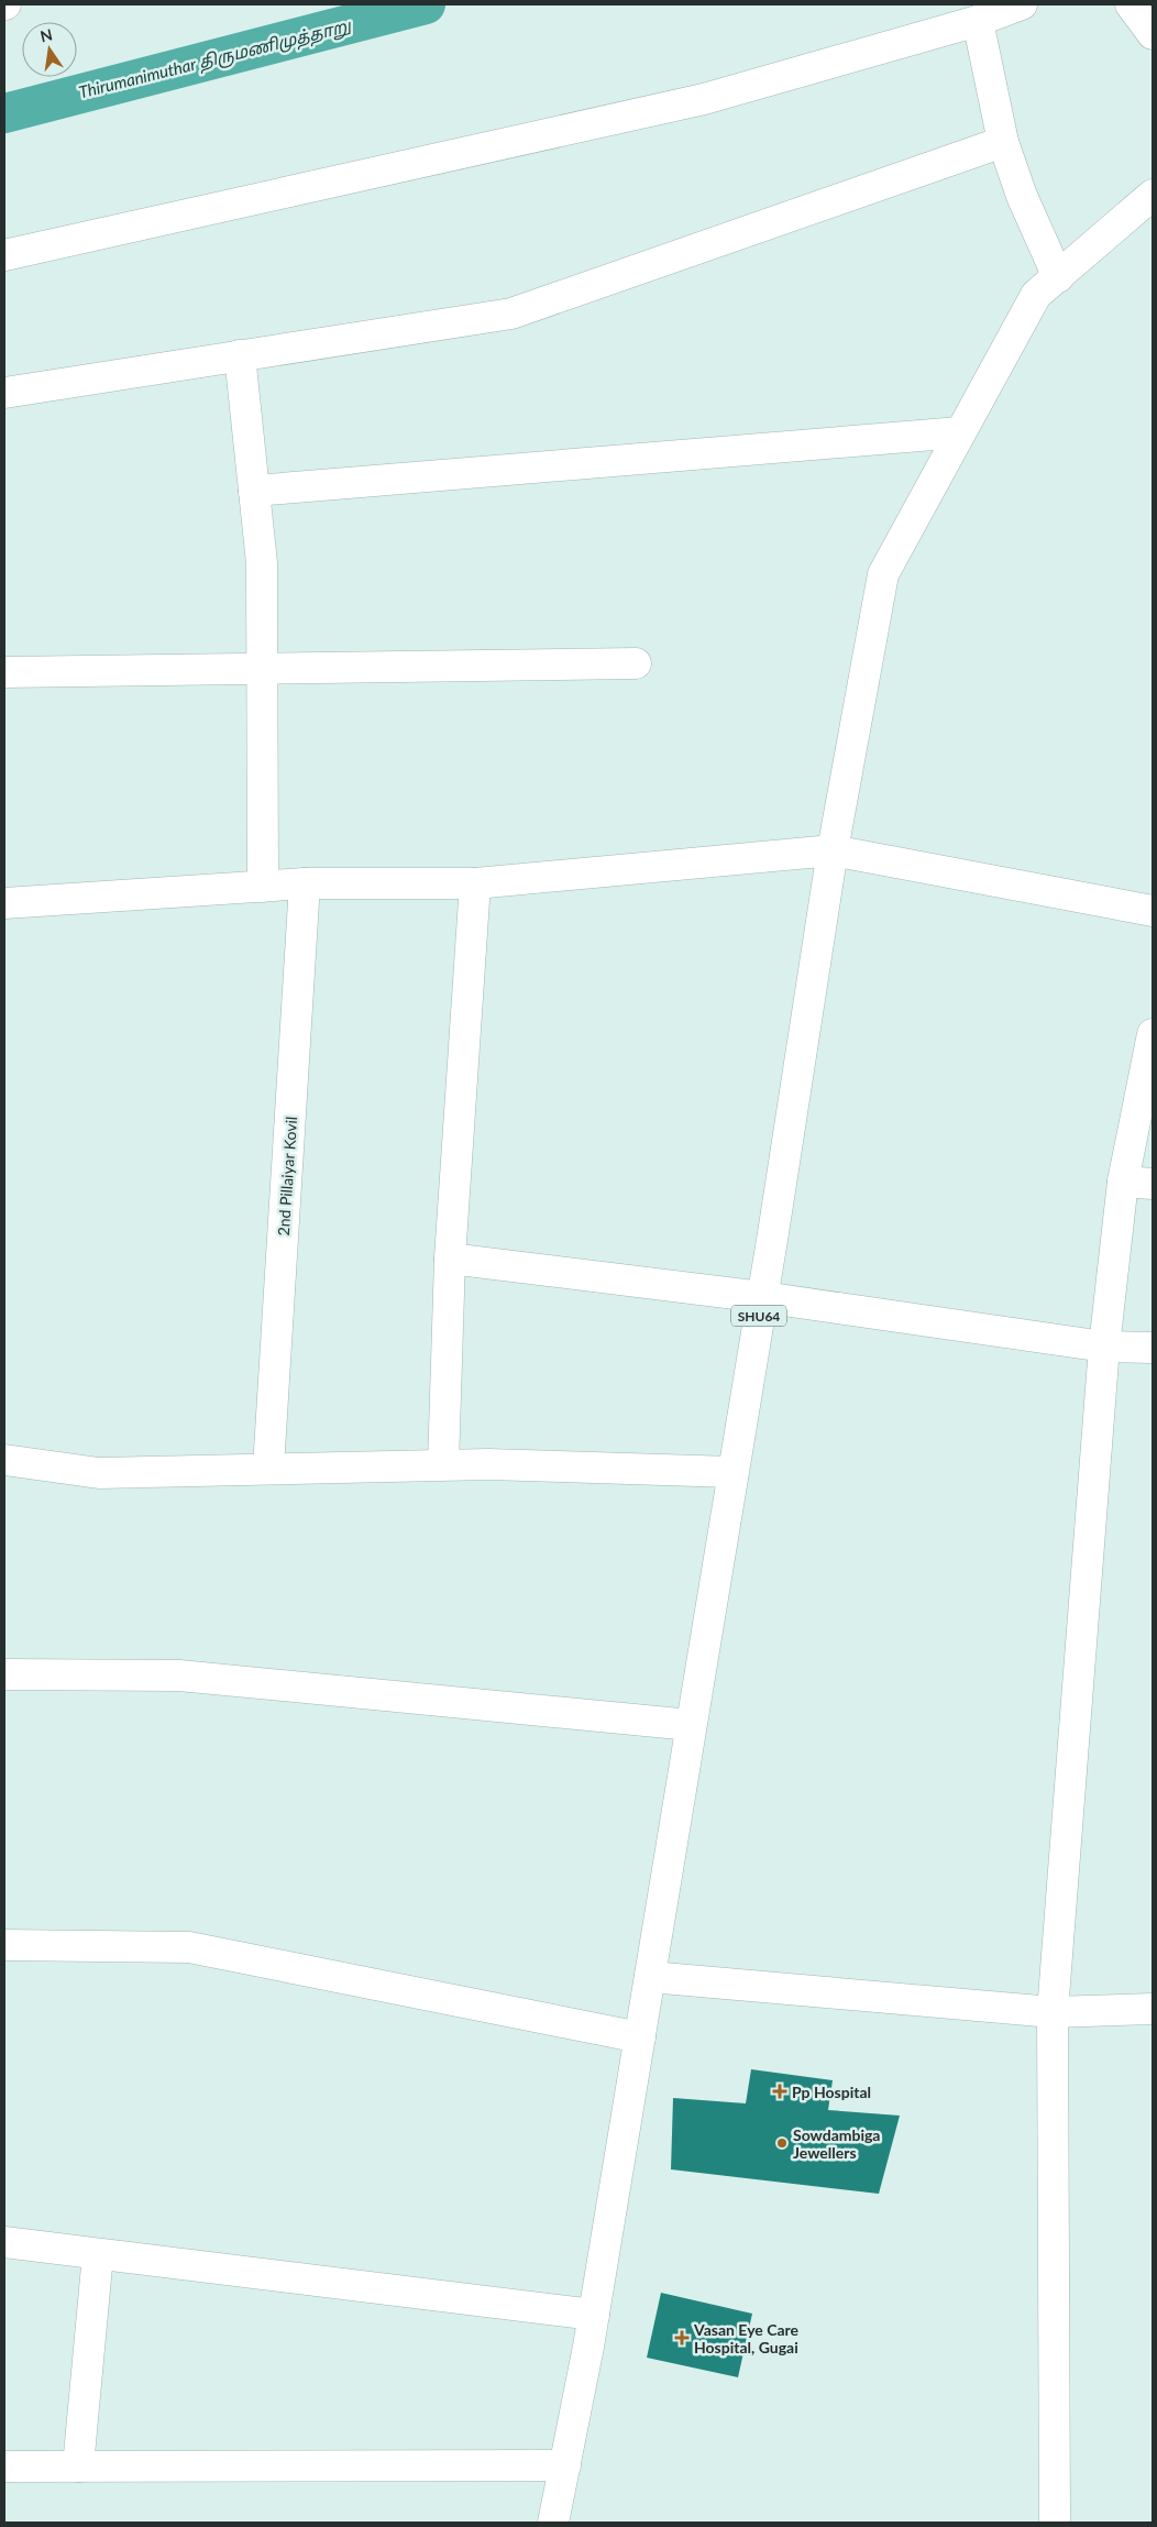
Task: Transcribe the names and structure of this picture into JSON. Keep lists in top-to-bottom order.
{
  "streets": {
    "street": ["2nd Pillaiyar Kovil", "SHU64"]
  },
  "water": ["Thirumanimuthar திருமணிமுத்தாறு"],
  "places": {
    "health": ["Pp Hospital", "Vasan Eye Care Hospital, Gugai"],
    "other": ["Sowdambiga Jewellers"]
  },
  "north": "top"
}
